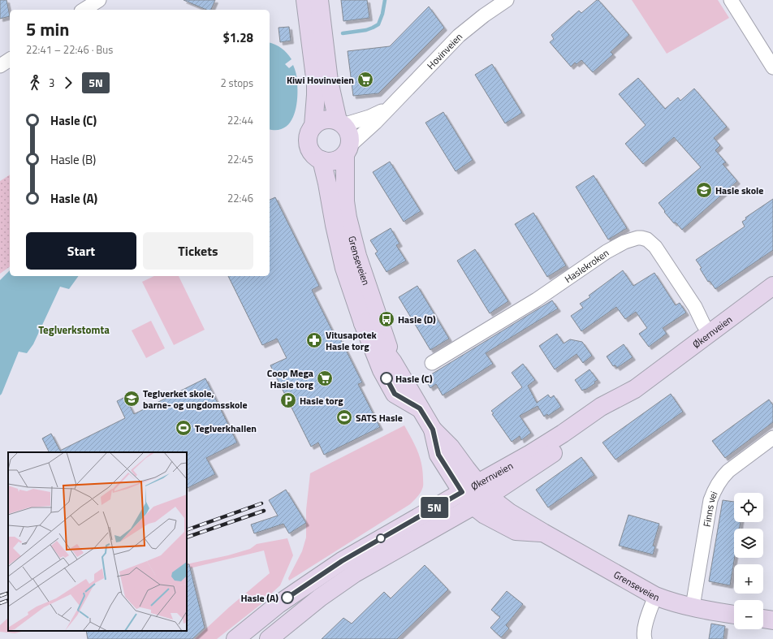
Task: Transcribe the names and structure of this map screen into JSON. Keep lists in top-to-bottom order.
{
  "streets": {
    "main road": ["Grenseveien", "Økernveien"],
    "street": ["Hovinveien", "Haslekroken", "Finns vei"]
  },
  "crossings": [
    ["Hovinveien", "Grenseveien"],
    ["Grenseveien", "Økernveien"],
    ["Grenseveien", "Finns vei"],
    ["Haslekroken", "Økernveien"]
  ],
  "districts": ["Teglverkstomta"],
  "places": {
    "supermarket": ["Kiwi Hovinveien", "Coop Mega Hasle torg"],
    "school or university": ["Hasle skole", "Teglverket skole, barne- og ungdomsskole"],
    "bus stop": ["Hasle (D)"],
    "pharmacy": ["Vitusapotek Hasle torg"],
    "other": ["Hasle (C)", "Hasle (A)"],
    "parking": ["Hasle torg"],
    "sports": ["SATS Hasle", "Teglverkhallen"]
  },
  "lines": ["bus line 5N"],
  "page": {
    "on_map": "5N",
    "heading": ["5 min", "22:41 – 22:46 · Bus", "$1.28"],
    "legs": ["3", "5N", "2 stops"],
    "list": [
      {
        "name": "Hasle (C)",
        "value": "22:44"
      },
      {
        "name": "Hasle (B)",
        "value": "22:45"
      },
      {
        "name": "Hasle (A)",
        "value": "22:46"
      }
    ],
    "buttons": ["Start", "Tickets"],
    "map_buttons": ["+", "−"]
  }
}
